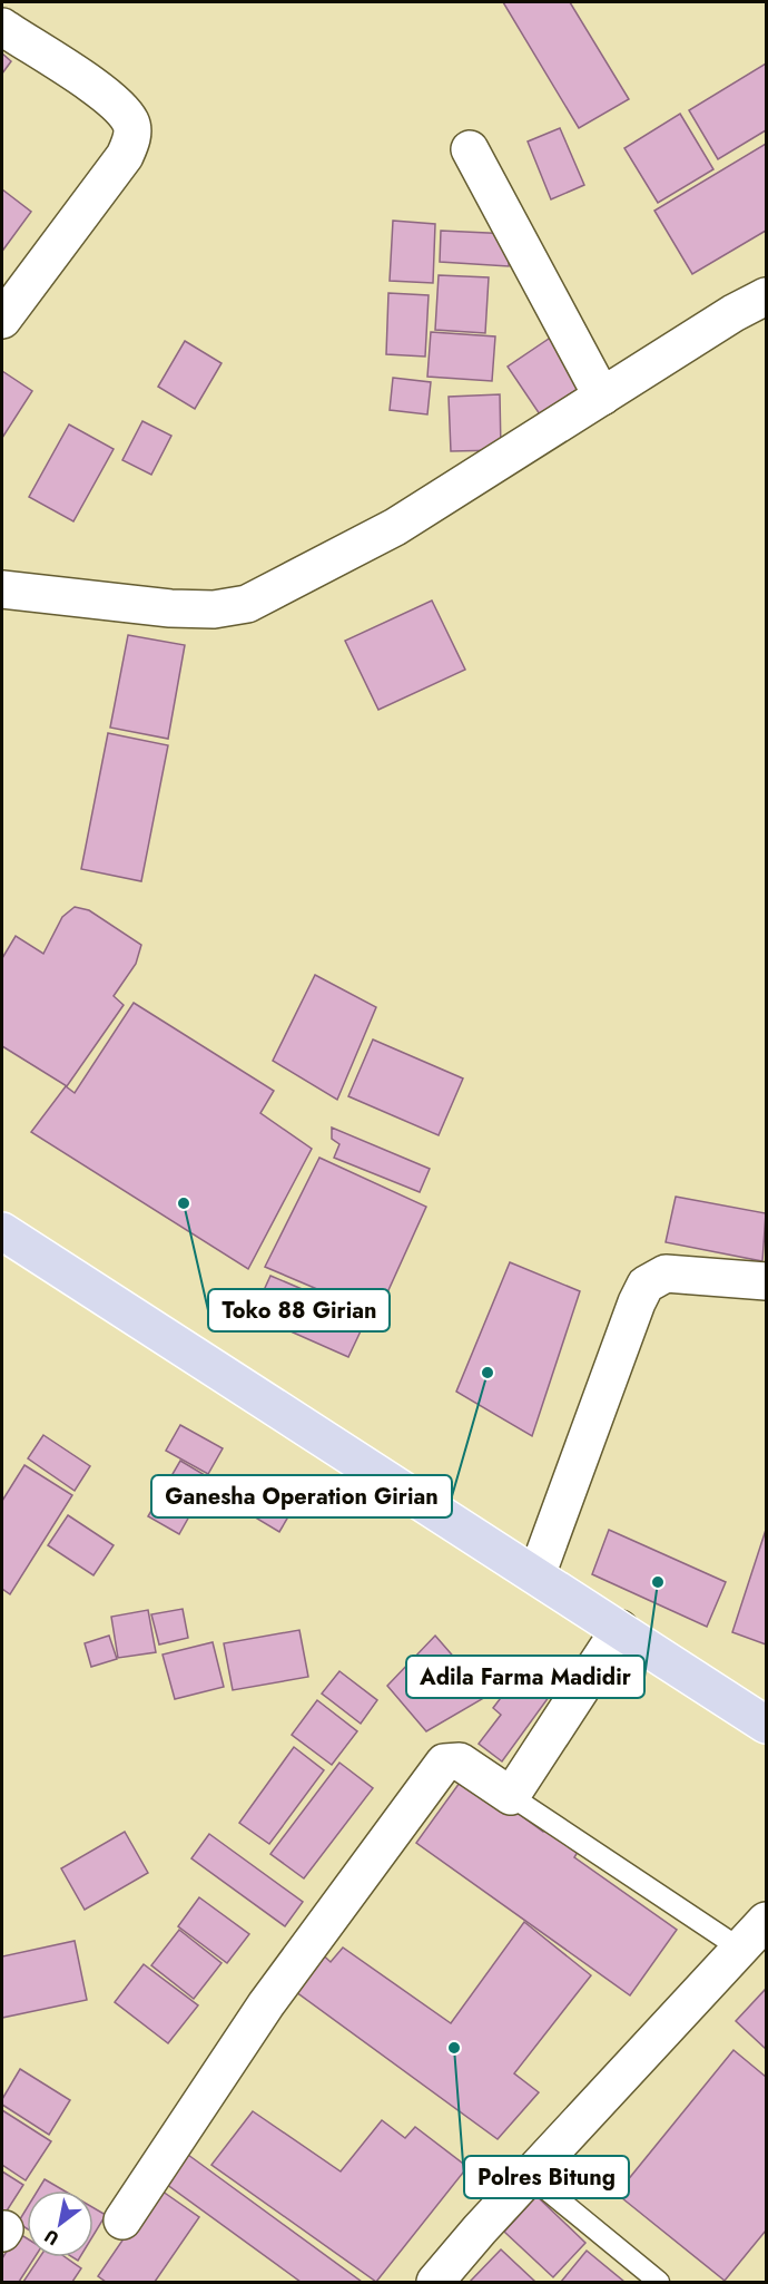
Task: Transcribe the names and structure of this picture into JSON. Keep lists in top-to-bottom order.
{
  "places": [
    "Toko 88 Girian",
    "Ganesha Operation Girian",
    "Adila Farma Madidir",
    "Polres Bitung"
  ],
  "north": "bottom left"
}
